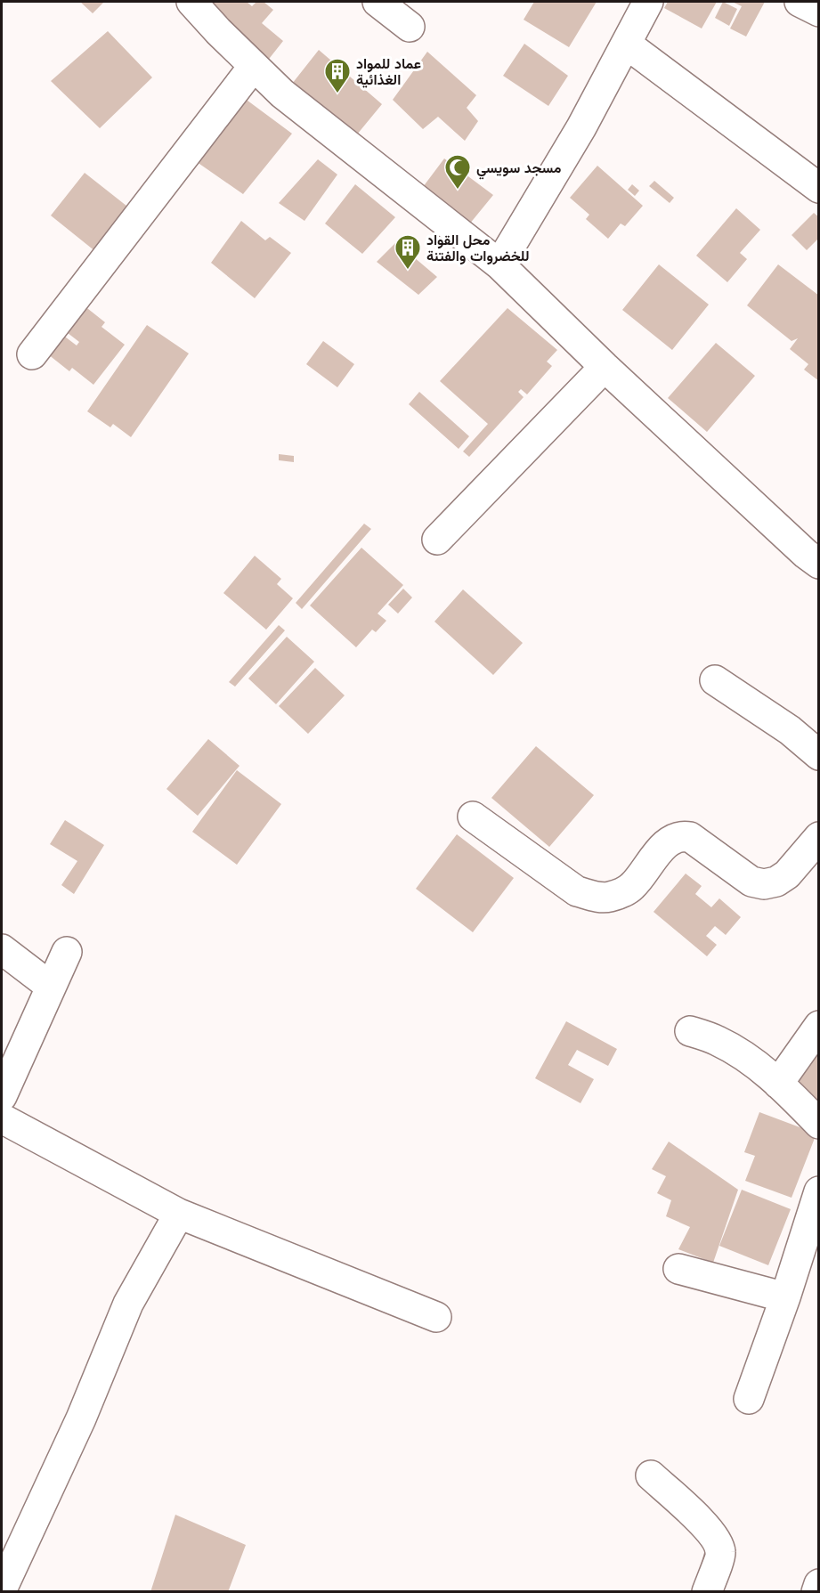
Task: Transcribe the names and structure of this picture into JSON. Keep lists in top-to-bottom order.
{
  "places": {
    "building": ["عماد للمواد الغذائية", "محل القواد للخضروات والفتنة"],
    "mosque": ["مسجد سويسي"]
  }
}
